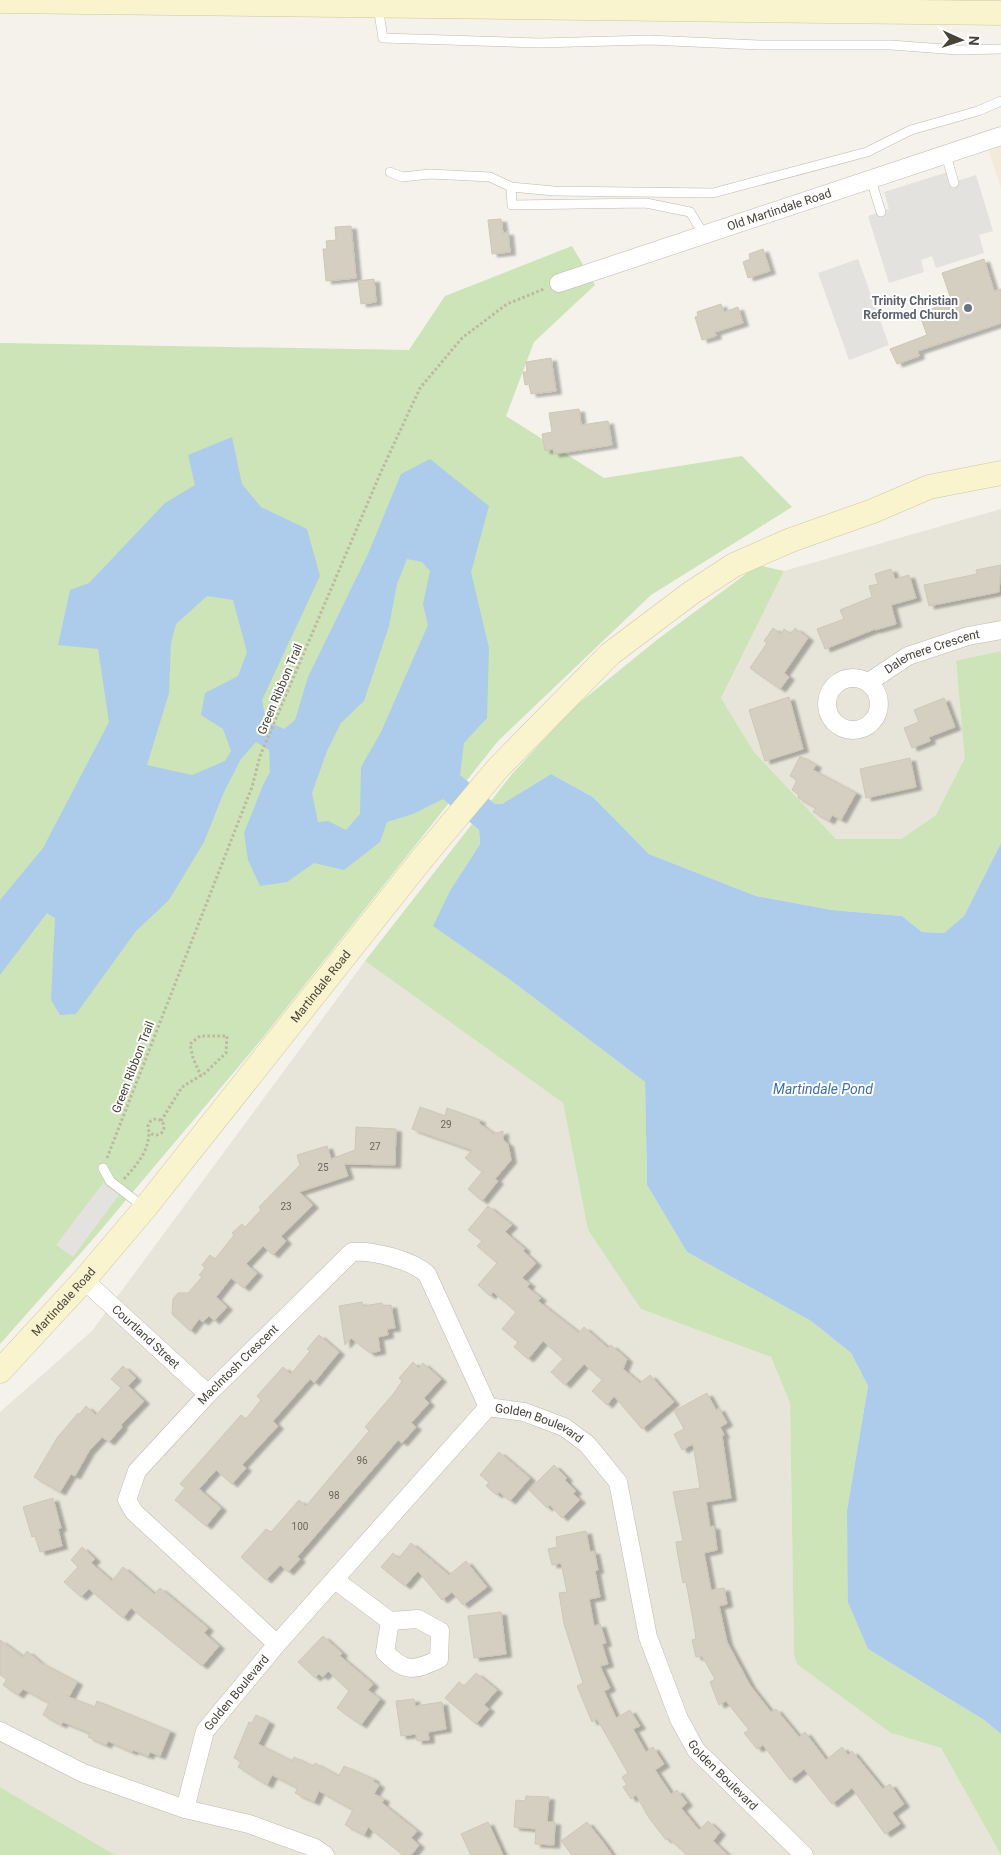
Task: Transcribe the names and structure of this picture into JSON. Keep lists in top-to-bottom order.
{
  "streets": {
    "main road": ["Martindale Road"],
    "street": [
      "Old Martindale Road",
      "Dalemere Crescent",
      "Courtland Street",
      "MacIntosh Crescent",
      "Golden Boulevard"
    ],
    "path": ["Green Ribbon Trail"]
  },
  "crossings": [
    ["Old Martindale Road", "Green Ribbon Trail"],
    ["Martindale Road", "Courtland Street"],
    ["Courtland Street", "MacIntosh Crescent"],
    ["MacIntosh Crescent", "Golden Boulevard"]
  ],
  "water": ["Martindale Pond"],
  "places": ["Trinity Christian Reformed Church"],
  "house_numbers": [
    "29",
    "27",
    "25",
    "23",
    "96",
    "98",
    "100"
  ],
  "north": "right"
}
